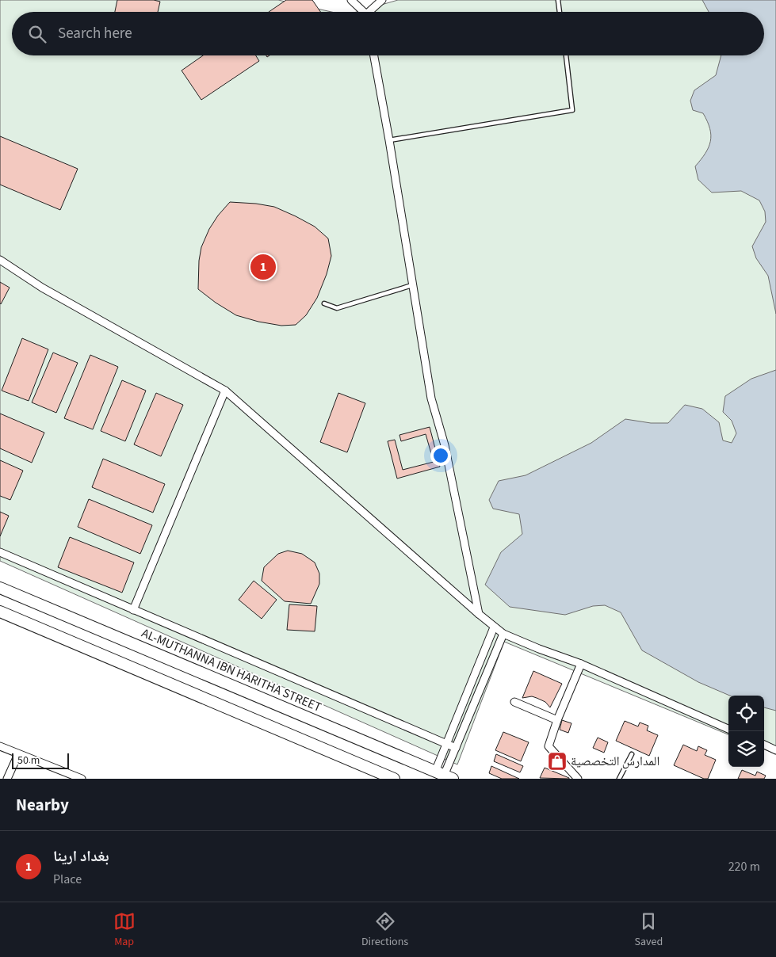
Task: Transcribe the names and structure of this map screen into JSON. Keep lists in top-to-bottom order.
{
  "streets": {
    "main road": ["AL-MUTHANNA IBN HARITHA STREET"]
  },
  "places": {
    "shop": ["المدارس التخصصية"]
  },
  "scale_bar": "50 m",
  "page": {
    "search": "Search here",
    "pins": "1",
    "scale": "50 m",
    "heading": "Nearby",
    "list": [
      {
        "mark": "1",
        "name": "بغداد ارينا",
        "note": "Place",
        "value": "220 m"
      }
    ],
    "nav": ["Map", "Directions", "Saved"]
  }
}
